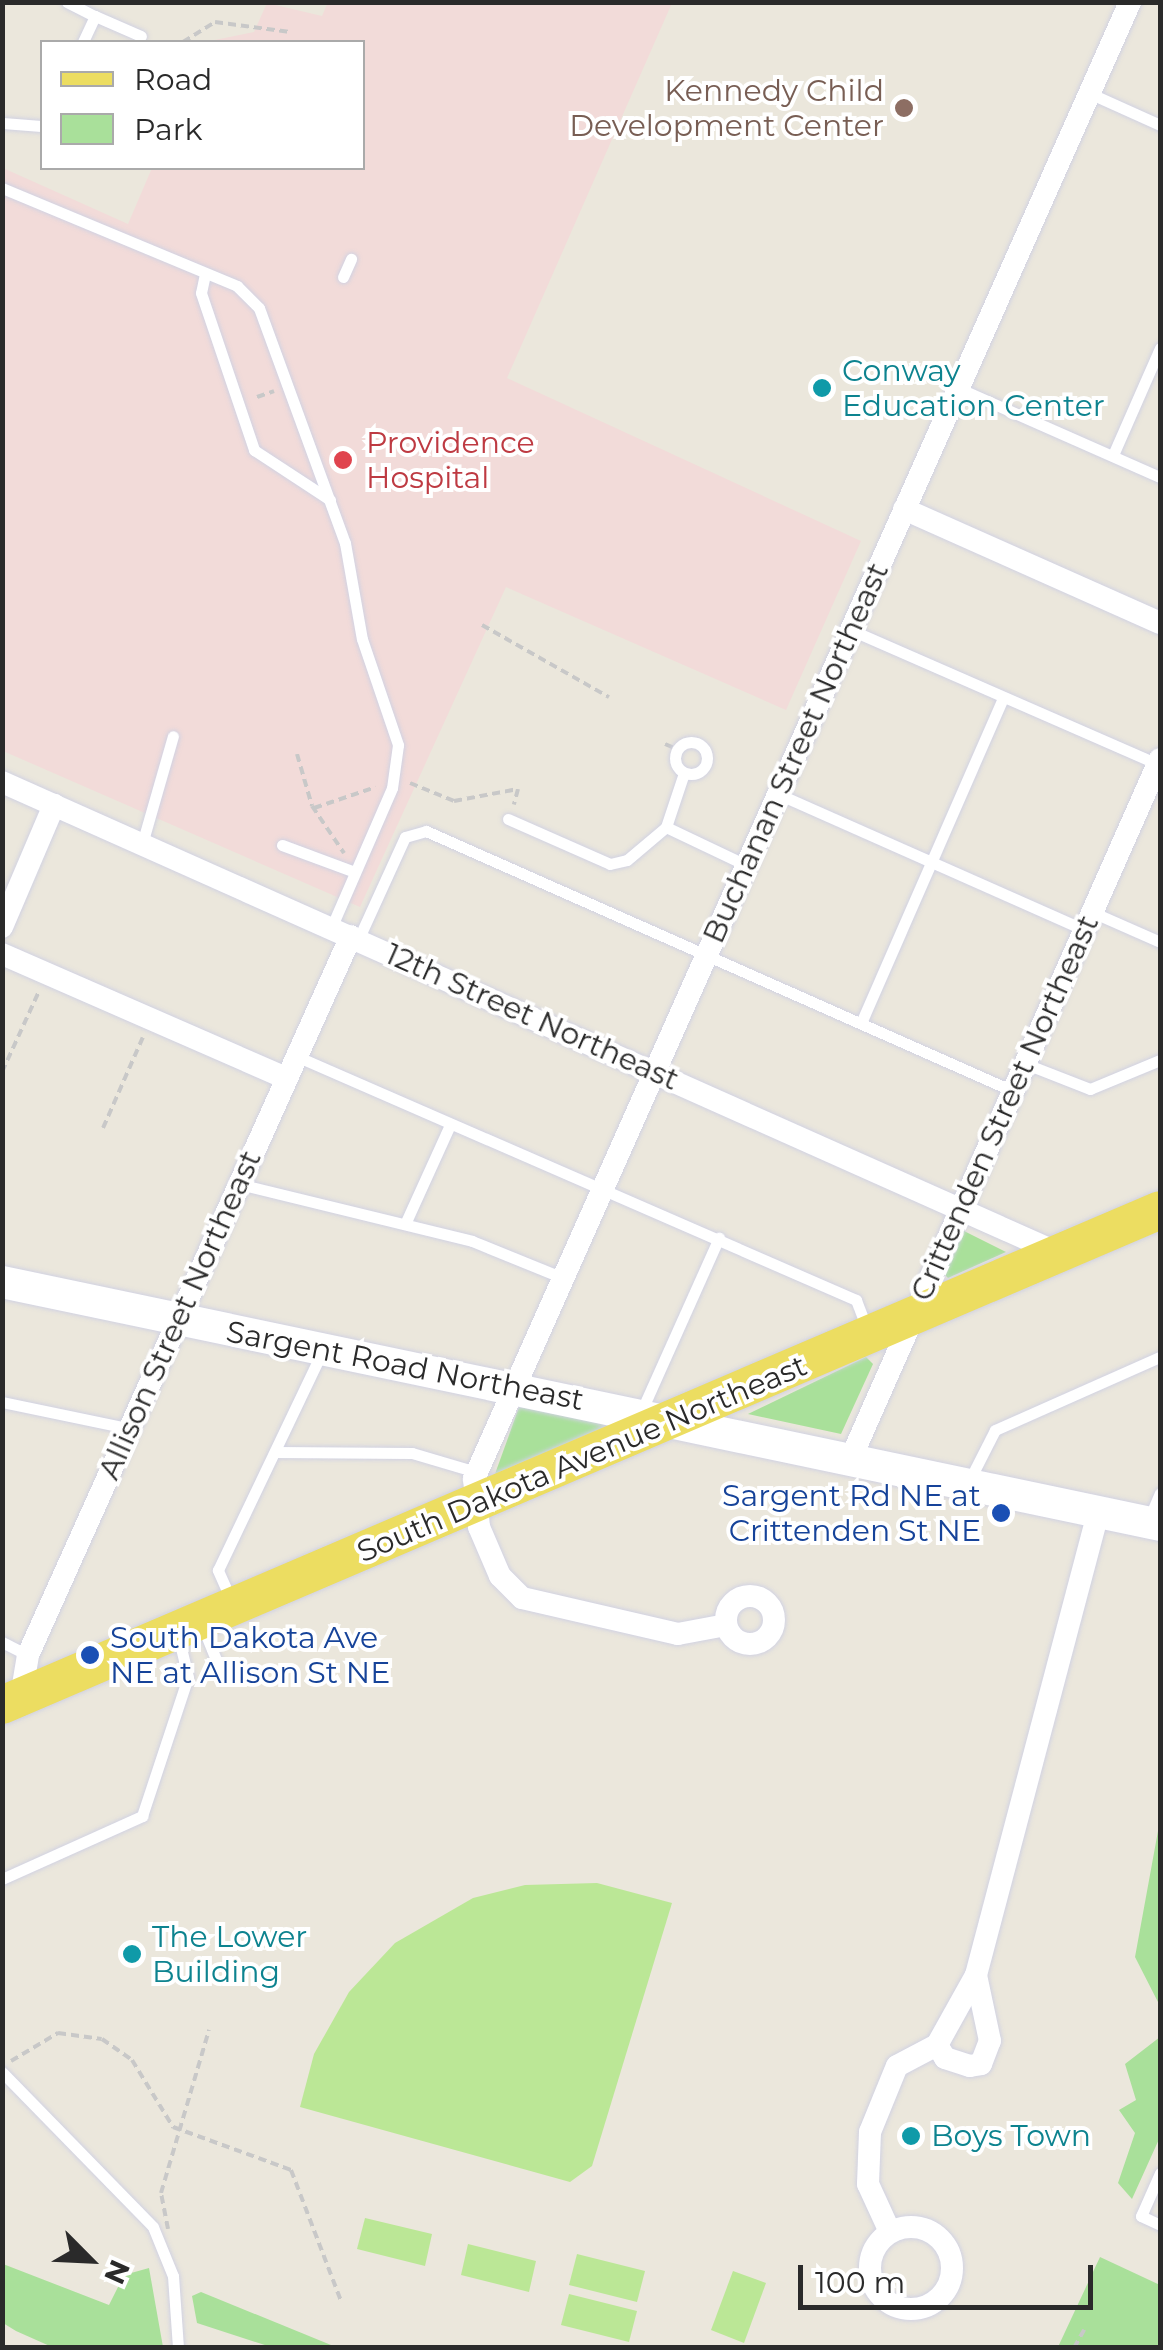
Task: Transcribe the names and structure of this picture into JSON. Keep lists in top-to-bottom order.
{
  "streets": {
    "main road": ["Sargent Road Northeast", "South Dakota Avenue Northeast"],
    "street": [
      "Buchanan Street Northeast",
      "12th Street Northeast",
      "Crittenden Street Northeast",
      "Allison Street Northeast"
    ]
  },
  "crossings": [
    ["Buchanan Street Northeast", "12th Street Northeast"],
    ["Buchanan Street Northeast", "Sargent Road Northeast"],
    ["Buchanan Street Northeast", "South Dakota Avenue Northeast"],
    ["12th Street Northeast", "Crittenden Street Northeast"],
    ["12th Street Northeast", "Allison Street Northeast"],
    ["12th Street Northeast", "South Dakota Avenue Northeast"],
    ["Crittenden Street Northeast", "Sargent Road Northeast"],
    ["Crittenden Street Northeast", "South Dakota Avenue Northeast"],
    ["Allison Street Northeast", "Sargent Road Northeast"],
    ["Allison Street Northeast", "South Dakota Avenue Northeast"],
    ["Sargent Road Northeast", "South Dakota Avenue Northeast"]
  ],
  "places": [
    "Kennedy Child Development Center",
    "Conway Education Center",
    "Providence Hospital",
    "Sargent Rd NE at Crittenden St NE",
    "South Dakota Ave NE at Allison St NE",
    "The Lower Building",
    "Boys Town"
  ],
  "legend": ["Road", "Park"],
  "scale_bar": "100 m",
  "north": "bottom right"
}
